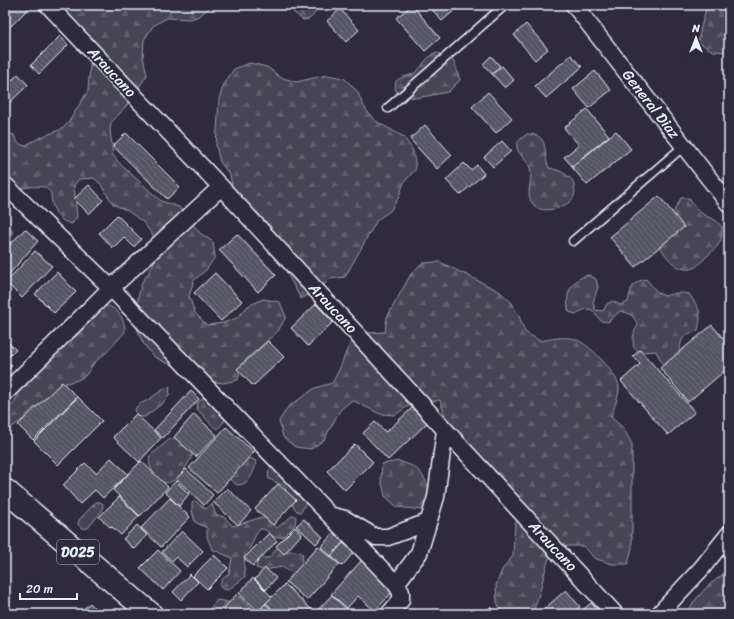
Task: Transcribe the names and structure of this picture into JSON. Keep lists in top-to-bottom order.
{
  "streets": {
    "main road": ["D025"],
    "street": ["Araucano", "General Diaz"]
  },
  "scale_bar": "20 m",
  "north": "top"
}
